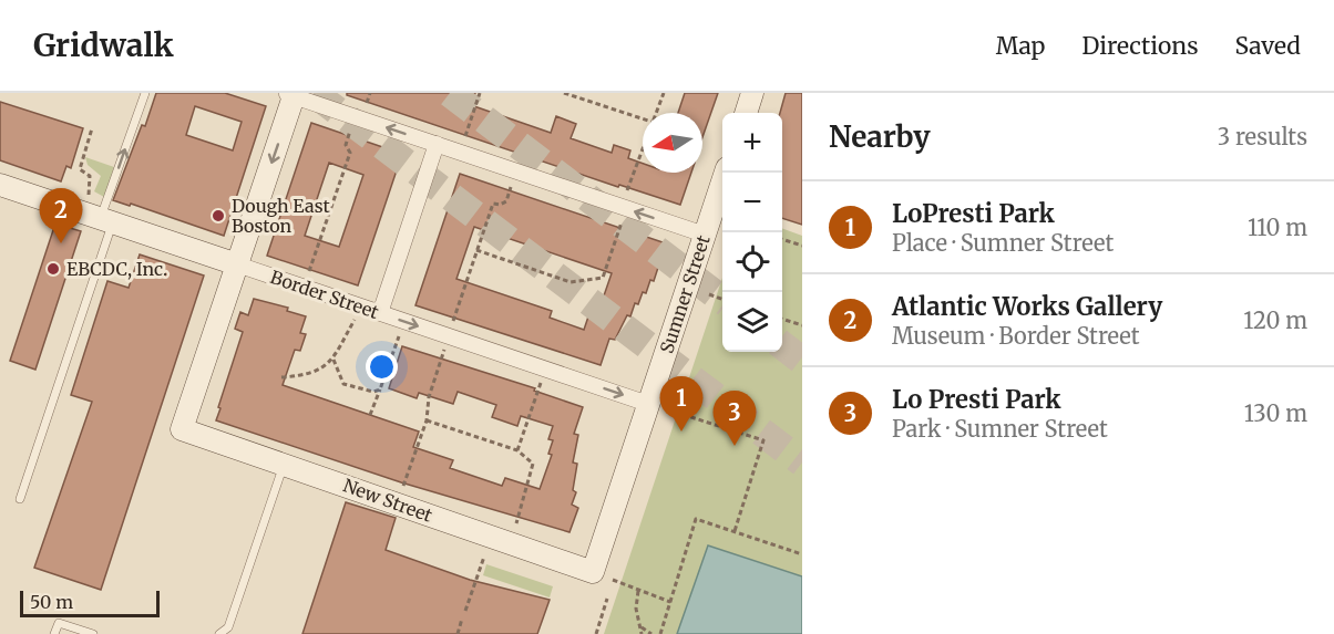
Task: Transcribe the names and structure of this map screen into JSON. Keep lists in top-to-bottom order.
{
  "streets": {
    "street": ["Border Street", "Sumner Street", "New Street"]
  },
  "crossings": [
    ["Border Street", "Sumner Street"],
    ["Border Street", "New Street"],
    ["Sumner Street", "New Street"]
  ],
  "one_way": ["Border Street"],
  "places": ["Dough East Boston", "EBCDC, Inc."],
  "scale_bar": "50 m",
  "north": "left",
  "page": {
    "header": "Gridwalk",
    "nav": ["Map", "Directions", "Saved"],
    "heading": ["Nearby", "3 results"],
    "map_buttons": ["+", "−"],
    "list": [
      {
        "mark": "1",
        "name": "LoPresti Park",
        "note": "Place · Sumner Street",
        "value": "110 m"
      },
      {
        "mark": "2",
        "name": "Atlantic Works Gallery",
        "note": "Museum · Border Street",
        "value": "120 m"
      },
      {
        "mark": "3",
        "name": "Lo Presti Park",
        "note": "Park · Sumner Street",
        "value": "130 m"
      }
    ],
    "pins": ["2", "1", "3"],
    "scale": "50 m"
  }
}
